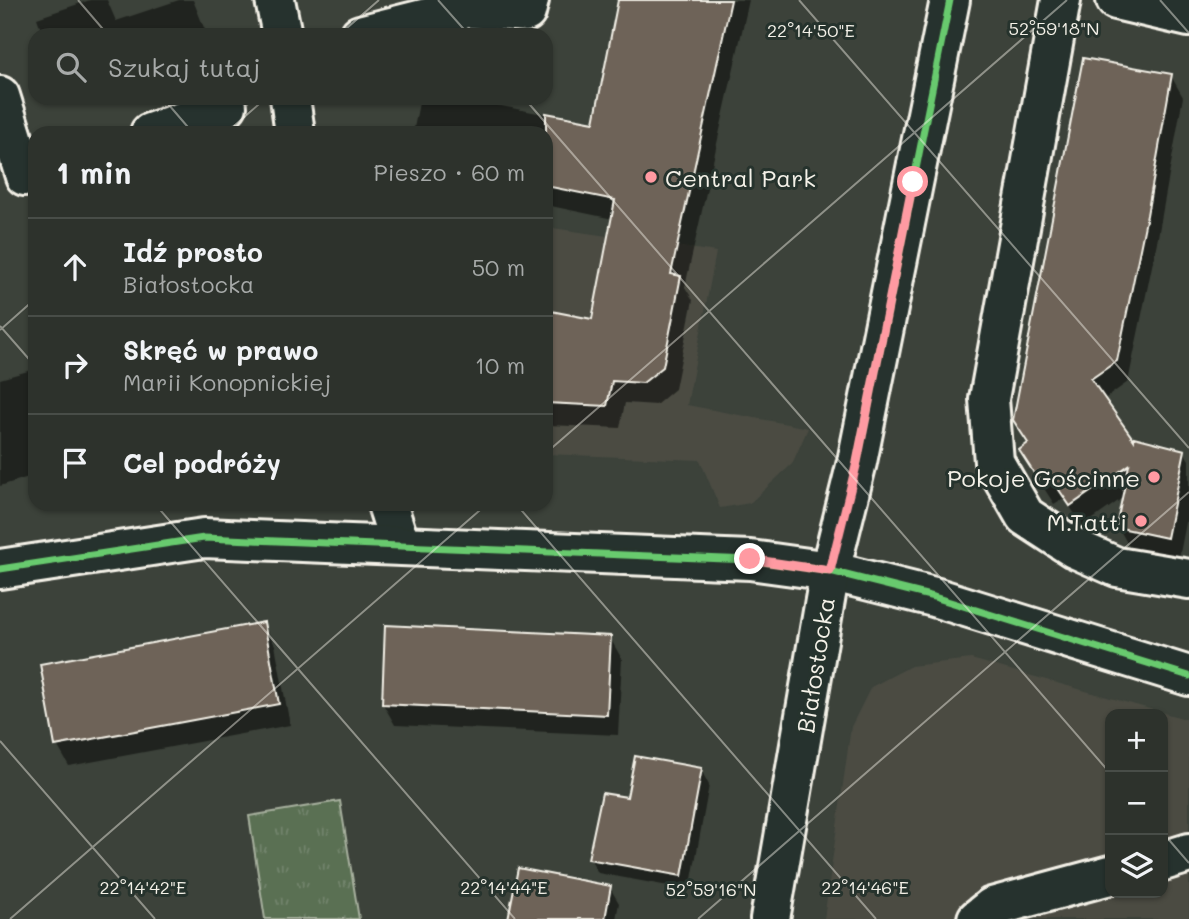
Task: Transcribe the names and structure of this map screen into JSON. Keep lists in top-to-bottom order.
{
  "streets": {
    "street": ["Białostocka"]
  },
  "places": ["Central Park", "Pokoje Gościnne", "M.Tatti"],
  "page": {
    "search": "Szukaj tutaj",
    "heading": ["1 min", "Pieszo · 60 m"],
    "list": [
      ["Idź prosto", "Białostocka", "50 m"],
      ["Skręć w prawo", "Marii Konopnickiej", "10 m"],
      "Cel podróży"
    ],
    "map_buttons": ["+", "−"]
  },
  "coordinates": [
    "52°59'18\"N",
    "22°14'50\"E",
    "22°14'42\"E",
    "22°14'44\"E",
    "22°14'46\"E",
    "52°59'16\"N"
  ]
}
